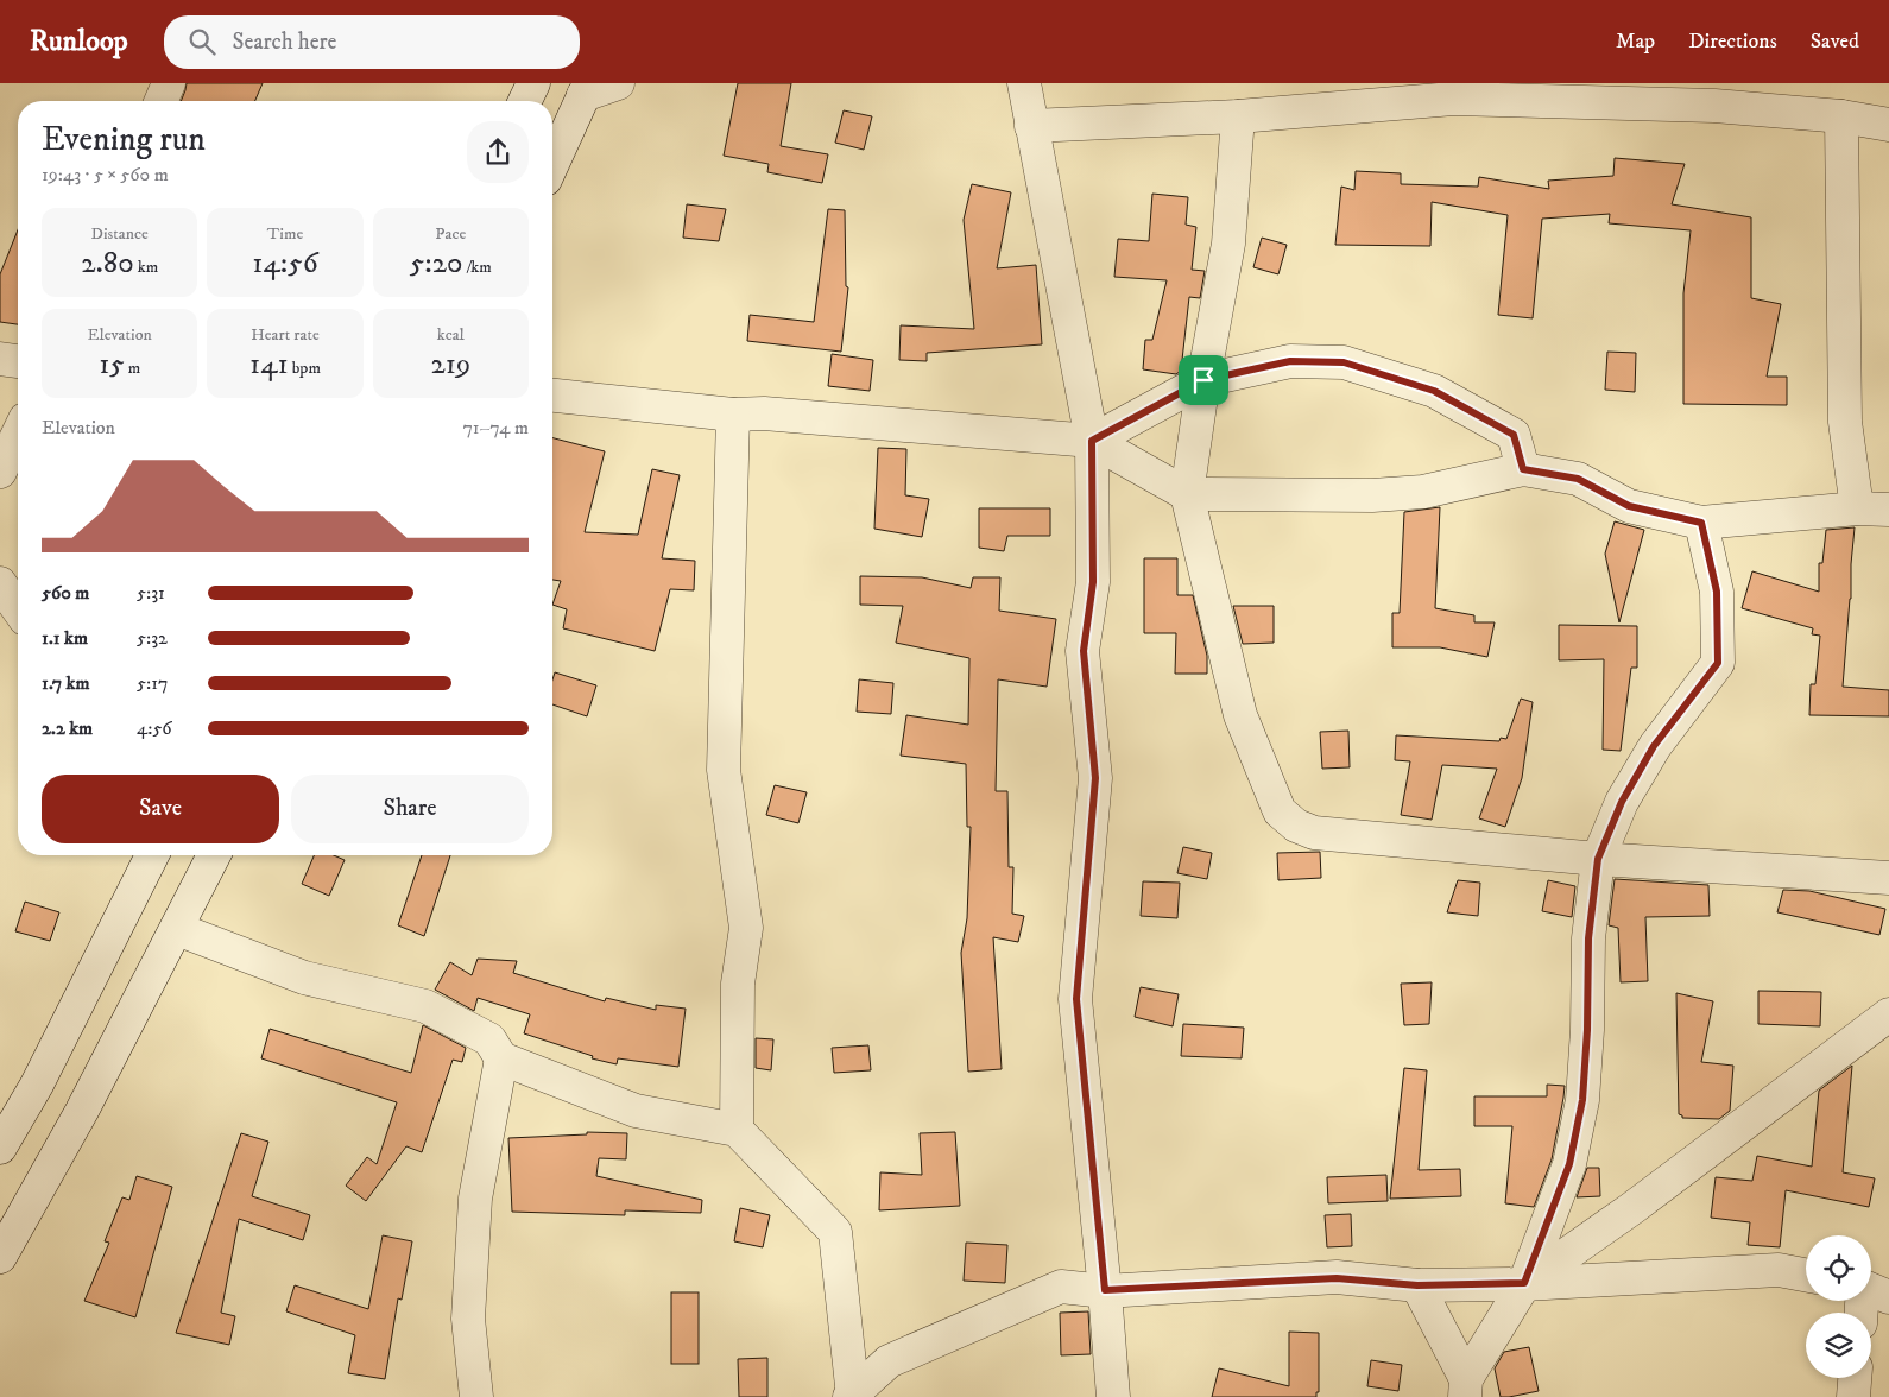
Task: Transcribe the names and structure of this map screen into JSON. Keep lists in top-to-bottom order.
{
  "page": {
    "header": "Runloop",
    "search": "Search here",
    "nav": ["Map", "Directions", "Saved"],
    "heading": ["Evening run", "19:43 · 5 × 560 m"],
    "stats": [
      ["Distance", "2.80 km"],
      ["Time", "14:56"],
      ["Pace", "5:20 /km"],
      ["Elevation", "15 m"],
      ["Heart rate", "141 bpm"],
      ["kcal", "219"]
    ],
    "chart": ["Elevation", "71–74 m"],
    "list": [
      {
        "name": "560 m",
        "note": "5:31"
      },
      {
        "name": "1.1 km",
        "note": "5:32"
      },
      {
        "name": "1.7 km",
        "note": "5:17"
      },
      {
        "name": "2.2 km",
        "note": "4:56"
      }
    ],
    "buttons": ["Save", "Share"]
  }
}
